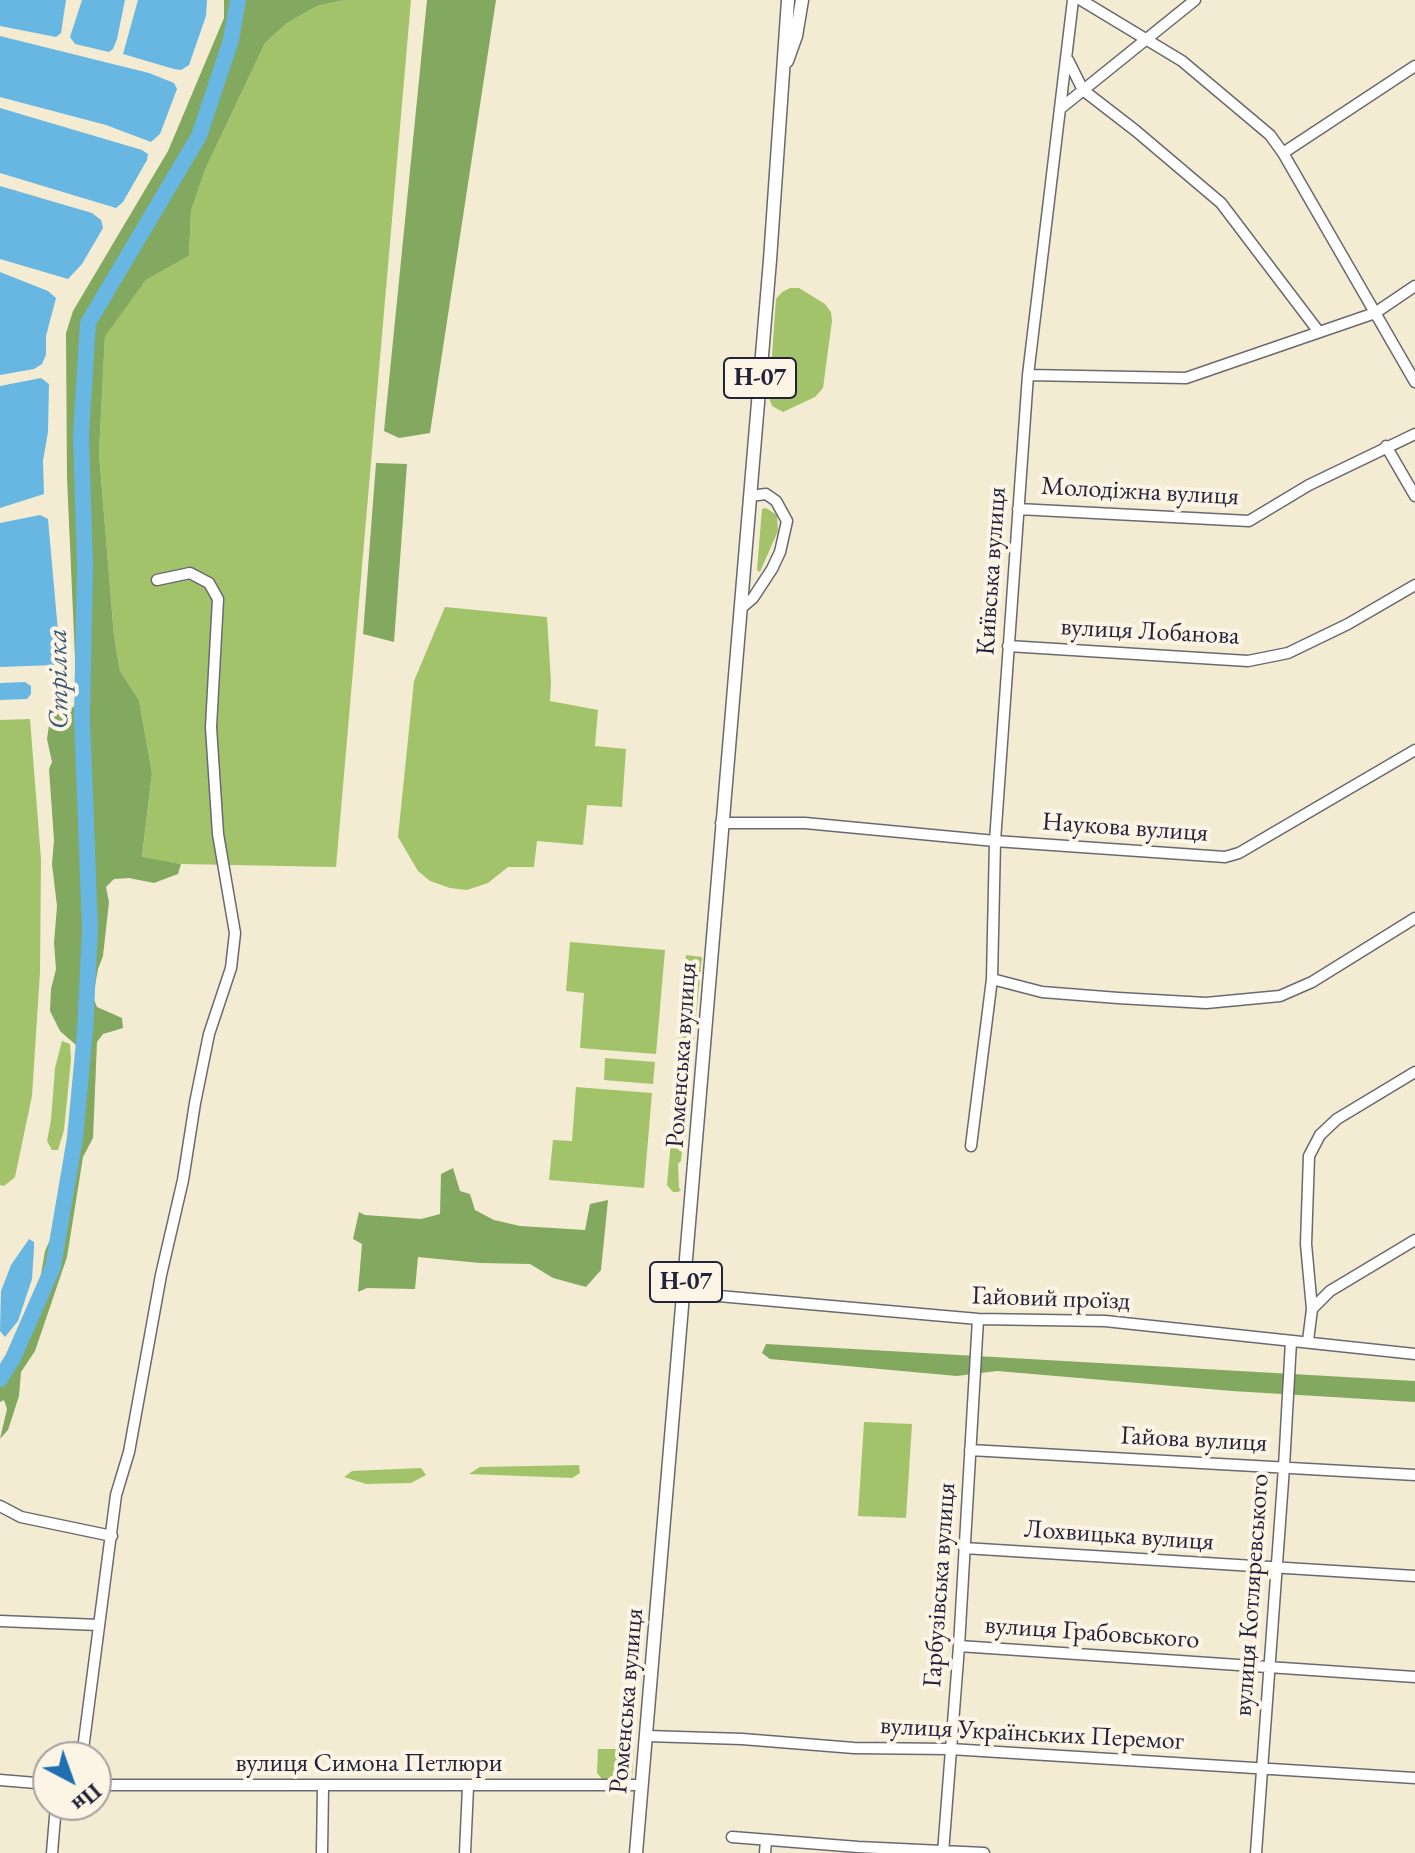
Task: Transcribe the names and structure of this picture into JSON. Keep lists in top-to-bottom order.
{
  "streets": {
    "main road": ["Н-07", "Роменська вулиця"],
    "street": [
      "Молодіжна вулиця",
      "Київська вулиця",
      "вулиця Лобанова",
      "Наукова вулиця",
      "Гайовий проїзд",
      "Гайова вулиця",
      "Лохвицька вулиця",
      "Гарбузівська вулиця",
      "вулиця Котляревського",
      "вулиця Грабовського",
      "вулиця Українських Перемог",
      "вулиця Симона Петлюри"
    ]
  },
  "crossings": [
    ["Н-07", "Роменська вулиця"],
    ["Молодіжна вулиця", "Київська вулиця"],
    ["Київська вулиця", "вулиця Лобанова"],
    ["Київська вулиця", "Наукова вулиця"],
    ["Наукова вулиця", "Роменська вулиця"],
    ["Роменська вулиця", "Гайовий проїзд"],
    ["Роменська вулиця", "вулиця Українських Перемог"],
    ["Роменська вулиця", "вулиця Симона Петлюри"],
    ["Гайовий проїзд", "Гарбузівська вулиця"],
    ["Гайовий проїзд", "вулиця Котляревського"],
    ["Гайова вулиця", "Гарбузівська вулиця"],
    ["Гайова вулиця", "вулиця Котляревського"],
    ["Лохвицька вулиця", "Гарбузівська вулиця"],
    ["Лохвицька вулиця", "вулиця Котляревського"],
    ["Гарбузівська вулиця", "вулиця Грабовського"],
    ["Гарбузівська вулиця", "вулиця Українських Перемог"],
    ["вулиця Котляревського", "вулиця Грабовського"],
    ["вулиця Котляревського", "вулиця Українських Перемог"]
  ],
  "water": ["Стрілка"],
  "north": "bottom right"
}
